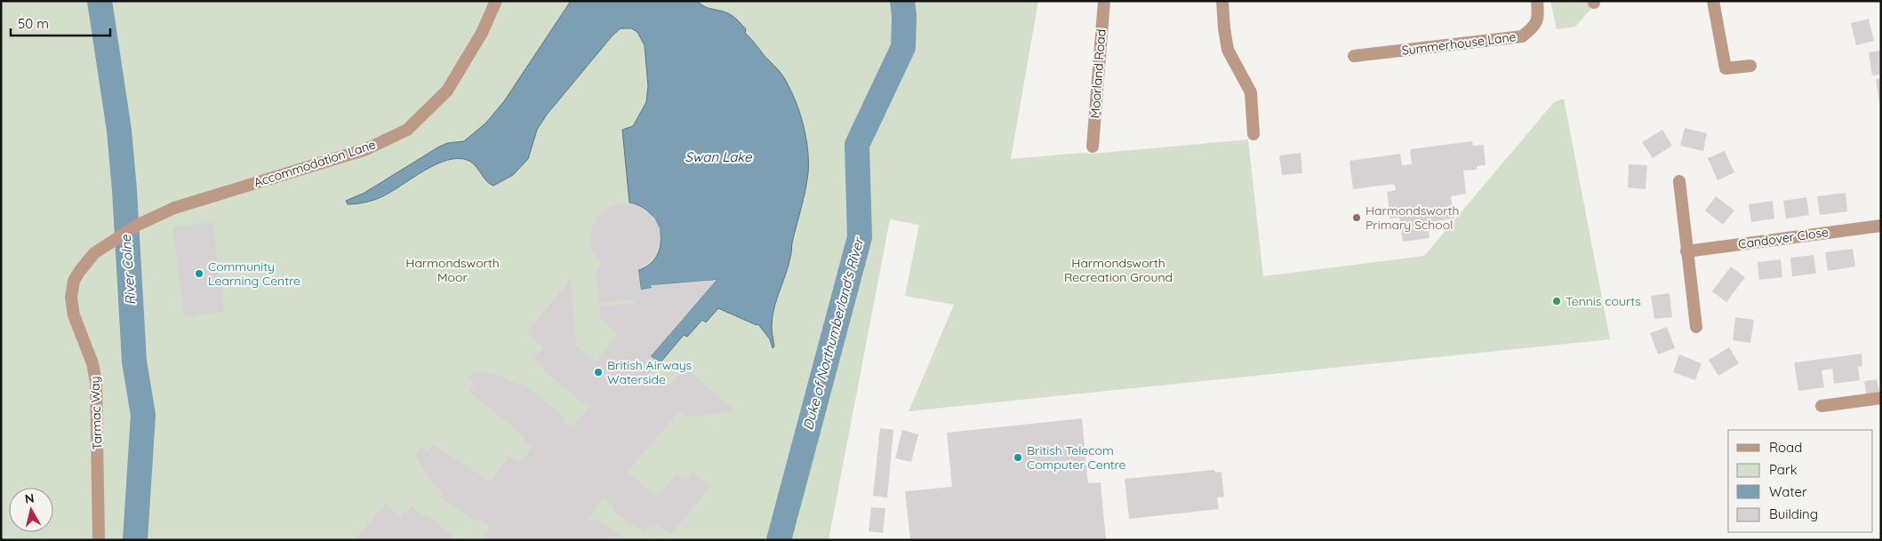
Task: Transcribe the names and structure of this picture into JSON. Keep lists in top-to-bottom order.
{
  "streets": {
    "street": [
      "Summerhouse Lane",
      "Moorland Road",
      "Accommodation Lane",
      "Candover Close",
      "Tarmac Way"
    ]
  },
  "crossings": [
    ["Accommodation Lane", "Tarmac Way"]
  ],
  "water": ["Swan Lake", "River Colne", "Duke of Northumberland's River"],
  "parks": ["Harmondsworth Moor", "Harmondsworth Recreation Ground"],
  "places": [
    "Harmondsworth Primary School",
    "Community Learning Centre",
    "Tennis courts",
    "British Airways Waterside",
    "British Telecom Computer Centre"
  ],
  "legend": [
    "Road",
    "Park",
    "Water",
    "Building"
  ],
  "scale_bar": "50 m",
  "north": "top"
}
